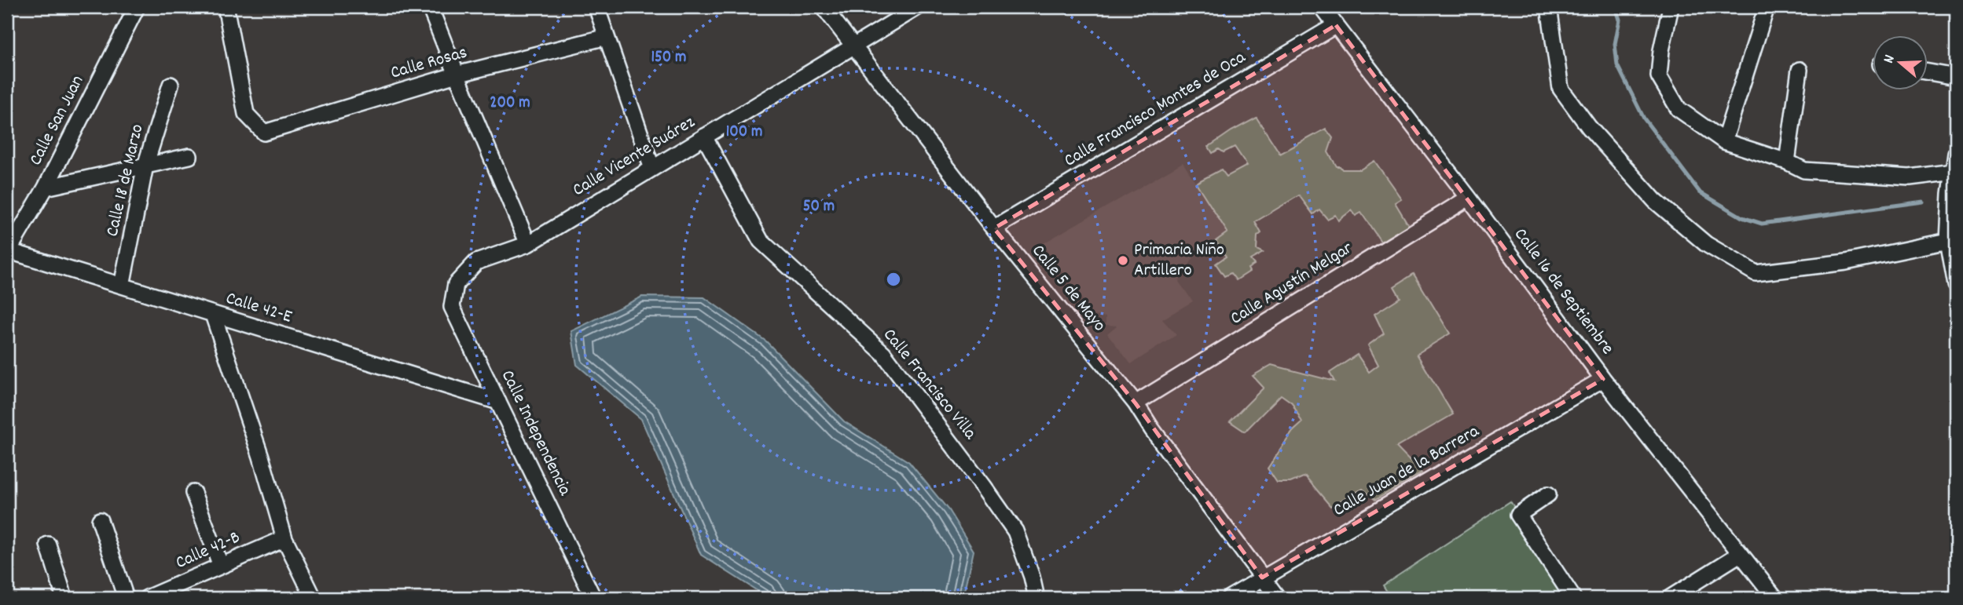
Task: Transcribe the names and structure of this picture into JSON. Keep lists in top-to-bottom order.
{
  "streets": {
    "street": [
      "Calle Rosas",
      "Calle Francisco Montes de Oca",
      "Calle San Juan",
      "Calle Vicente Suárez",
      "Calle 18 de Marzo",
      "Calle Agustín Melgar",
      "Calle 5 de Mayo",
      "Calle 16 de Septiembre",
      "Calle 42-E",
      "Calle Francisco Villa",
      "Calle Independencia",
      "Calle Juan de la Barrera",
      "Calle 42-B"
    ]
  },
  "crossings": [
    ["Calle Francisco Montes de Oca", "Calle 5 de Mayo"],
    ["Calle Francisco Montes de Oca", "Calle 16 de Septiembre"],
    ["Calle San Juan", "Calle 42-E"],
    ["Calle Vicente Suárez", "Calle 5 de Mayo"],
    ["Calle Vicente Suárez", "Calle Francisco Villa"],
    ["Calle Vicente Suárez", "Calle Independencia"],
    ["Calle 18 de Marzo", "Calle 42-E"],
    ["Calle Agustín Melgar", "Calle 5 de Mayo"],
    ["Calle Agustín Melgar", "Calle 16 de Septiembre"],
    ["Calle 5 de Mayo", "Calle Juan de la Barrera"],
    ["Calle 16 de Septiembre", "Calle Juan de la Barrera"],
    ["Calle 42-E", "Calle Independencia"]
  ],
  "places": ["Primaria Niño Artillero"],
  "north": "left",
  "rings": [
    "150 m",
    "200 m",
    "100 m",
    "50 m"
  ]
}
